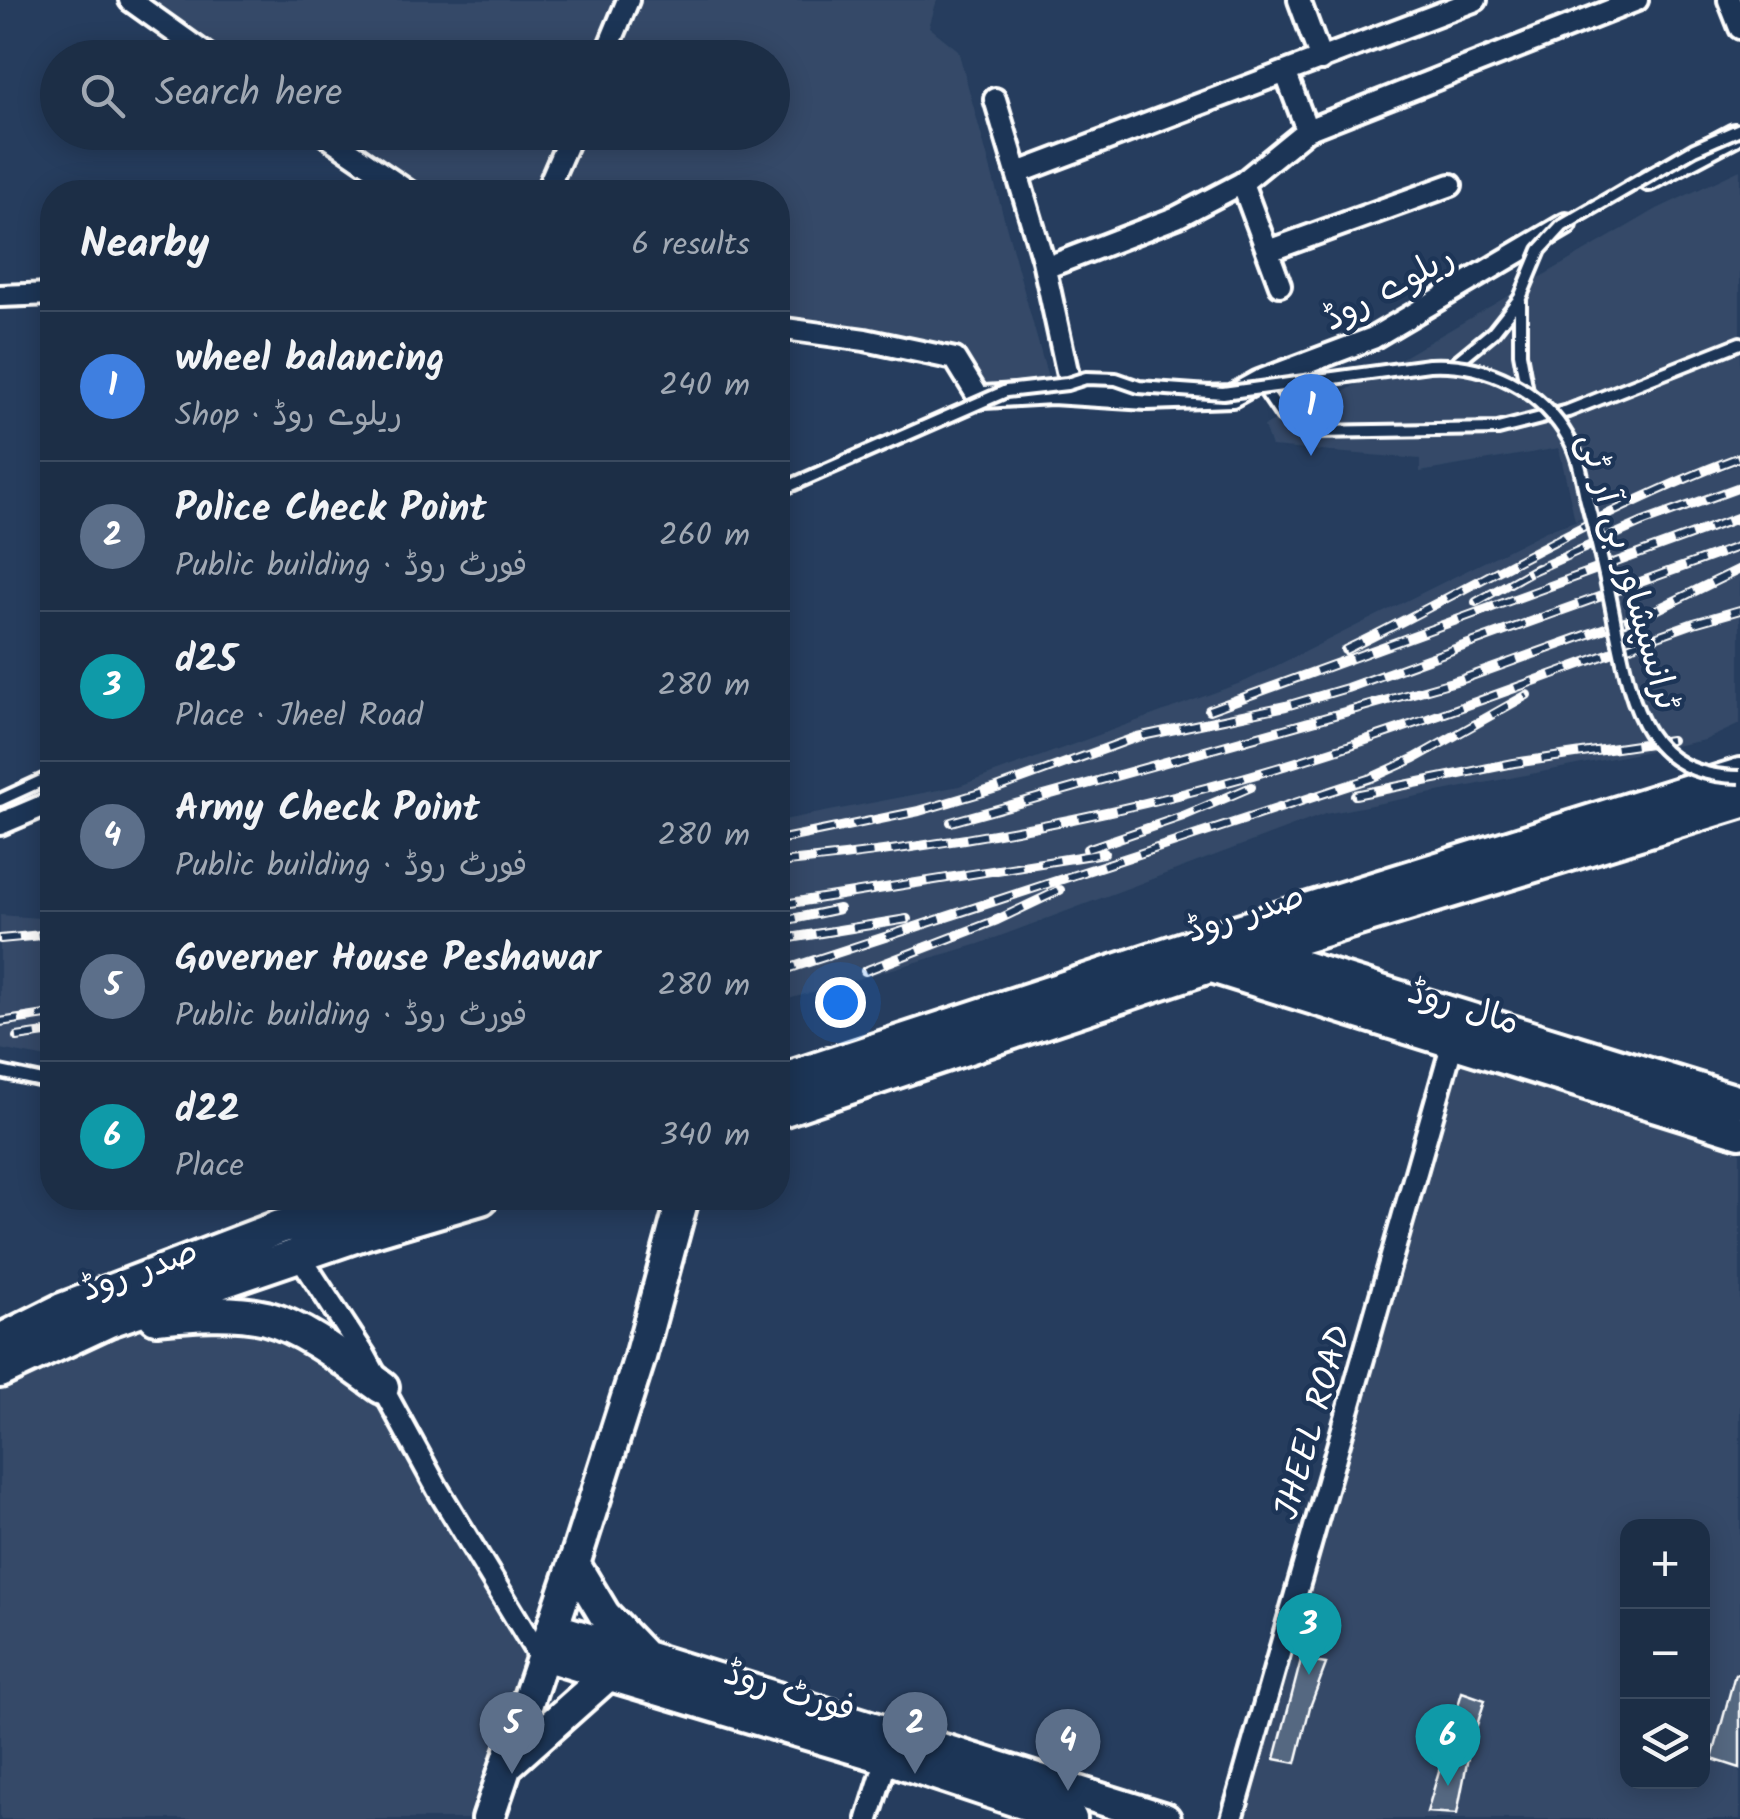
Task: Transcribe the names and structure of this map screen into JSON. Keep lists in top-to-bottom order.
{
  "streets": {
    "main road": ["صدر روڈ"],
    "street": [
      "ریلوے روڈ",
      "مال روڈ",
      "JHEEL ROAD",
      "فورٹ روڈ"
    ],
    "lane": ["ٹرانسپشاور بی آر ٹی"]
  },
  "crossings": [
    ["ٹرانسپشاور بی آر ٹی", "صدر روڈ"],
    ["صدر روڈ", "مال روڈ"],
    ["مال روڈ", "JHEEL ROAD"]
  ],
  "page": {
    "search": "Search here",
    "heading": ["Nearby", "6 results"],
    "list": [
      {
        "mark": "1",
        "name": "wheel balancing",
        "note": "Shop · ریلوے روڈ",
        "value": "240 m"
      },
      {
        "mark": "2",
        "name": "Police Check Point",
        "note": "Public building · فورٹ روڈ",
        "value": "260 m"
      },
      {
        "mark": "3",
        "name": "d25",
        "note": "Place · Jheel Road",
        "value": "280 m"
      },
      {
        "mark": "4",
        "name": "Army Check Point",
        "note": "Public building · فورٹ روڈ",
        "value": "280 m"
      },
      {
        "mark": "5",
        "name": "Governer House Peshawar",
        "note": "Public building · فورٹ روڈ",
        "value": "280 m"
      },
      {
        "mark": "6",
        "name": "d22",
        "note": "Place",
        "value": "340 m"
      }
    ],
    "pins": [
      "1",
      "3",
      "2",
      "5",
      "6",
      "4"
    ],
    "map_buttons": ["+", "−"]
  }
}
